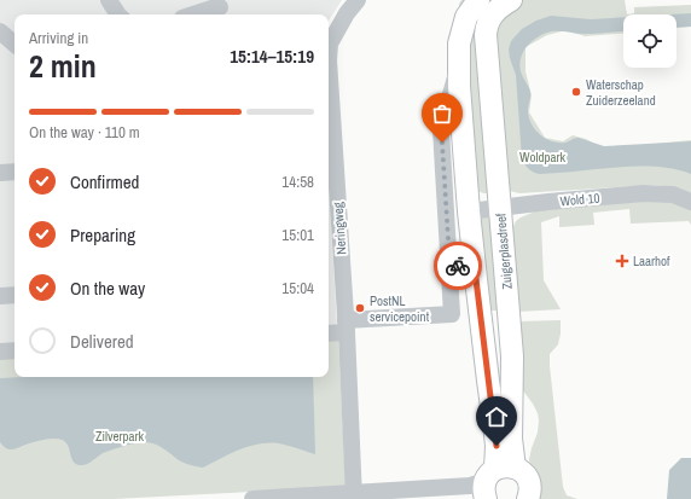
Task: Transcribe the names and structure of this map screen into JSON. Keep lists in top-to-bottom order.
{
  "streets": {
    "main road": ["Zuigerplasdreef"],
    "street": ["Wold 10", "Neringweg"]
  },
  "crossings": [
    ["Wold 10", "Zuigerplasdreef"]
  ],
  "parks": ["Woldpark", "Zilverpark"],
  "places": {
    "other": ["Waterschap Zuiderzeeland", "PostNL servicepoint"],
    "health": ["Laarhof"]
  },
  "page": {
    "heading": ["2 min", "Arriving in", "15:14–15:19"],
    "bar": "On the way · 110 m",
    "list": [
      ["Confirmed", "14:58"],
      ["Preparing", "15:01"],
      ["On the way", "15:04"],
      "Delivered"
    ]
  }
}
